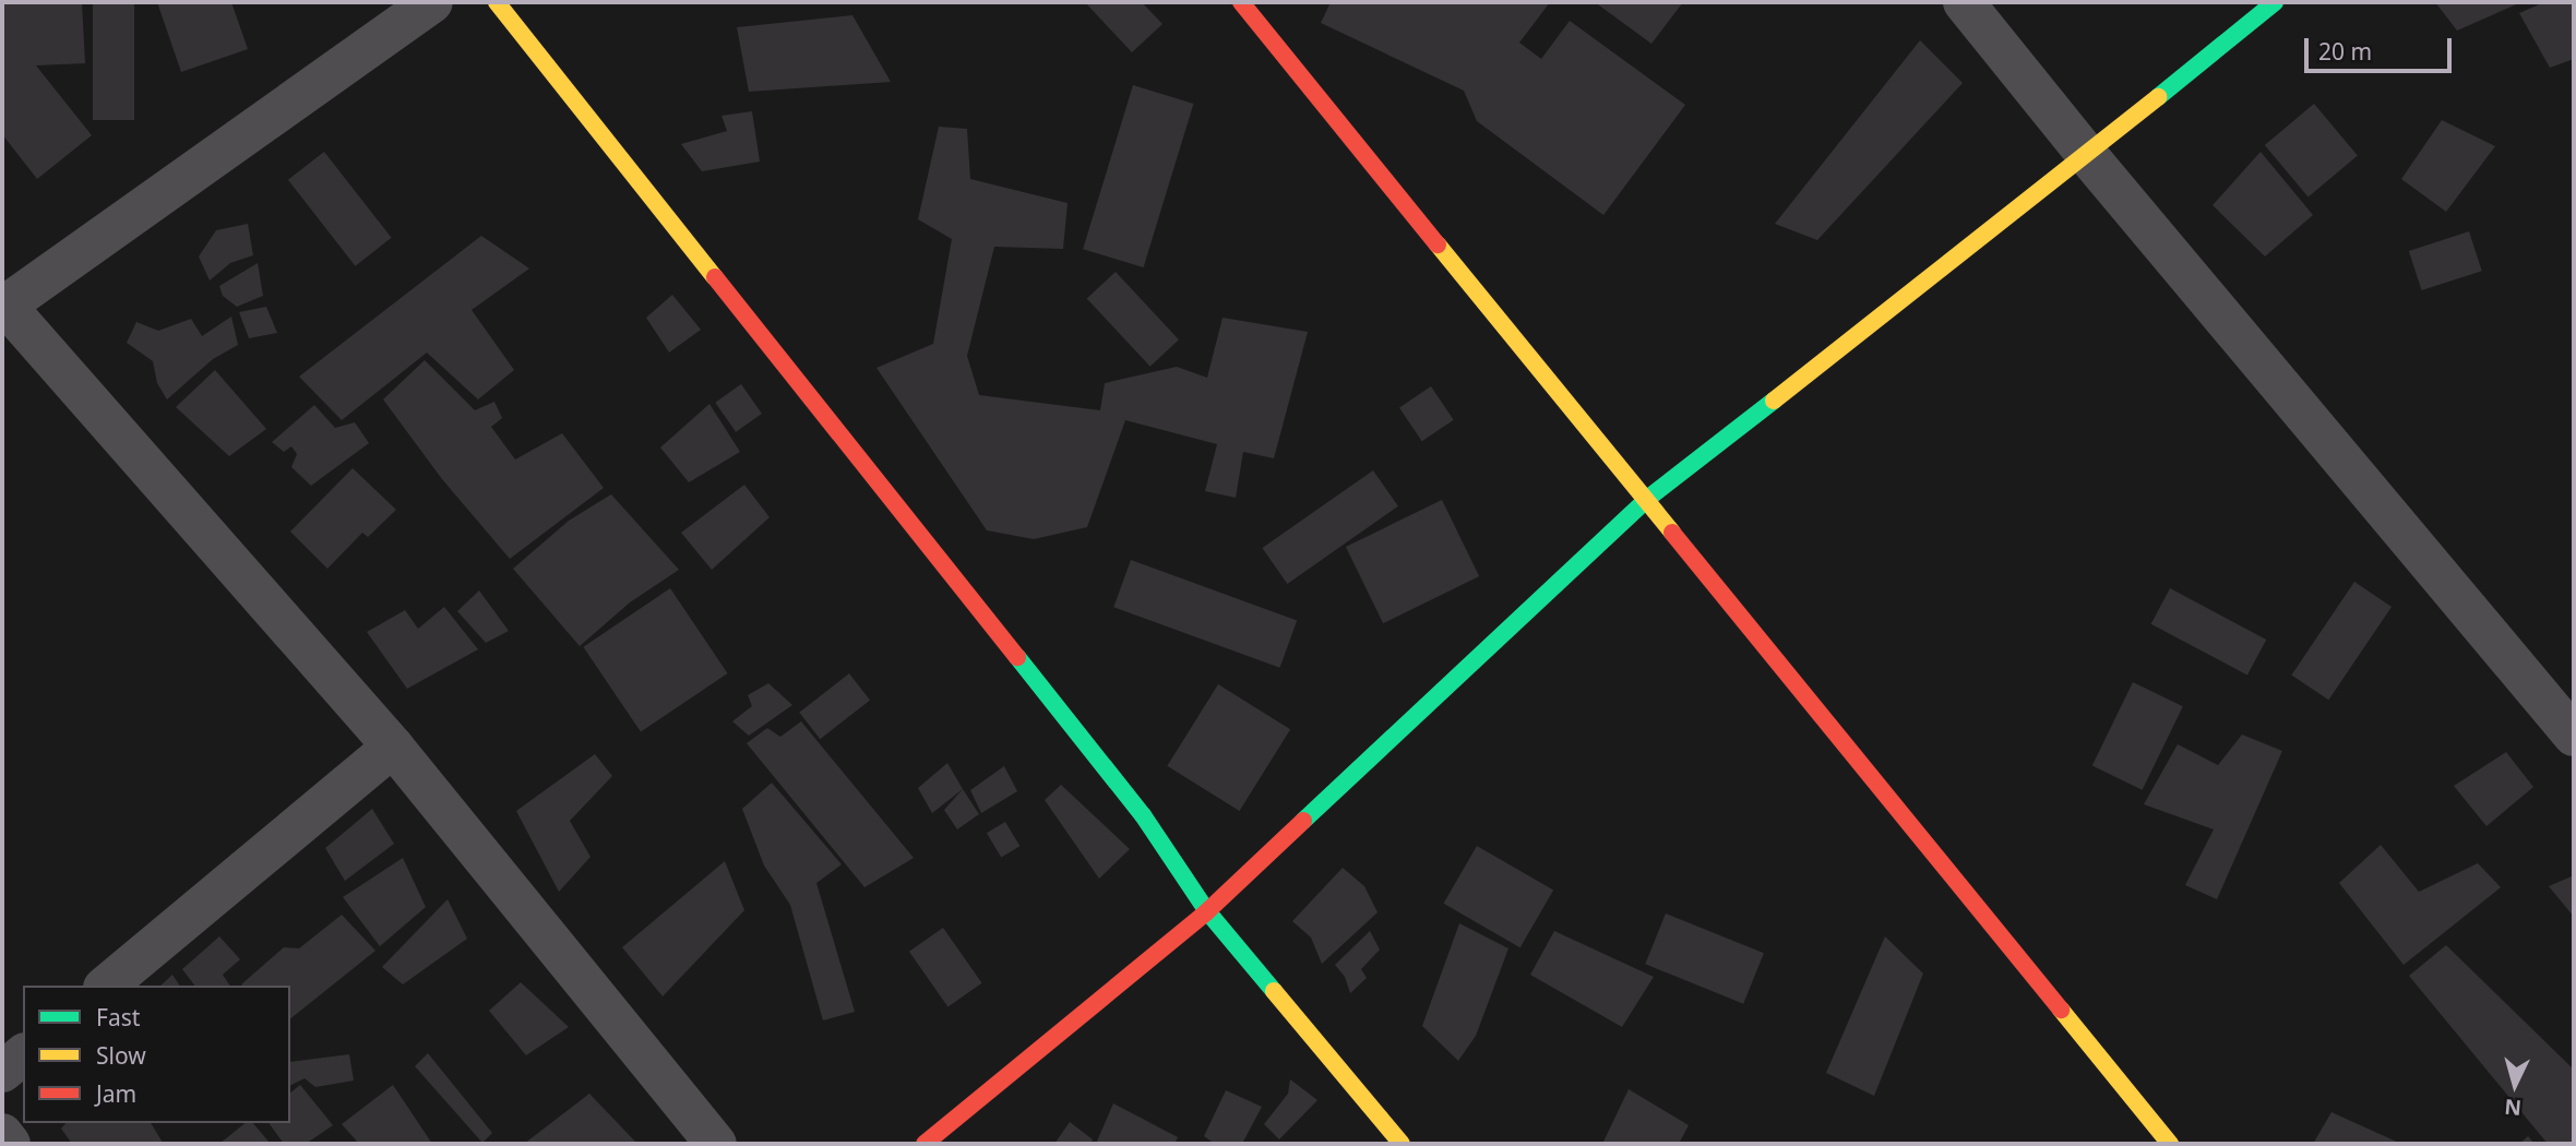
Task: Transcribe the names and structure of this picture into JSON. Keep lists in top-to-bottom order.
{
  "legend": ["Fast", "Slow", "Jam"],
  "scale_bar": "20 m",
  "north": "bottom"
}
